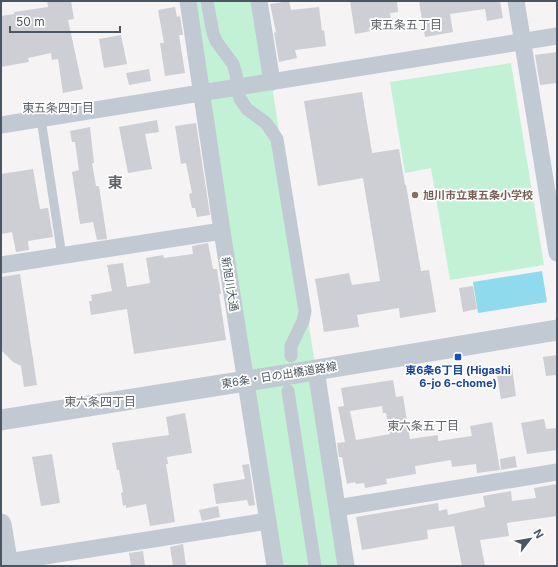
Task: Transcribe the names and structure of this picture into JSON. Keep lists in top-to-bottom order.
{
  "streets": {
    "street": ["新旭川大通", "東6条・日の出橋道路線"]
  },
  "crossings": [
    ["新旭川大通", "東6条・日の出橋道路線"]
  ],
  "districts": [
    "東五条五丁目",
    "東五条四丁目",
    "東",
    "東六条四丁目",
    "東六条五丁目"
  ],
  "places": {
    "other": ["旭川市立東五条小学校"],
    "transit": ["東6条6丁目 (Higashi 6-jo 6-chome)"]
  },
  "scale_bar": "50 m",
  "north": "top right"
}
